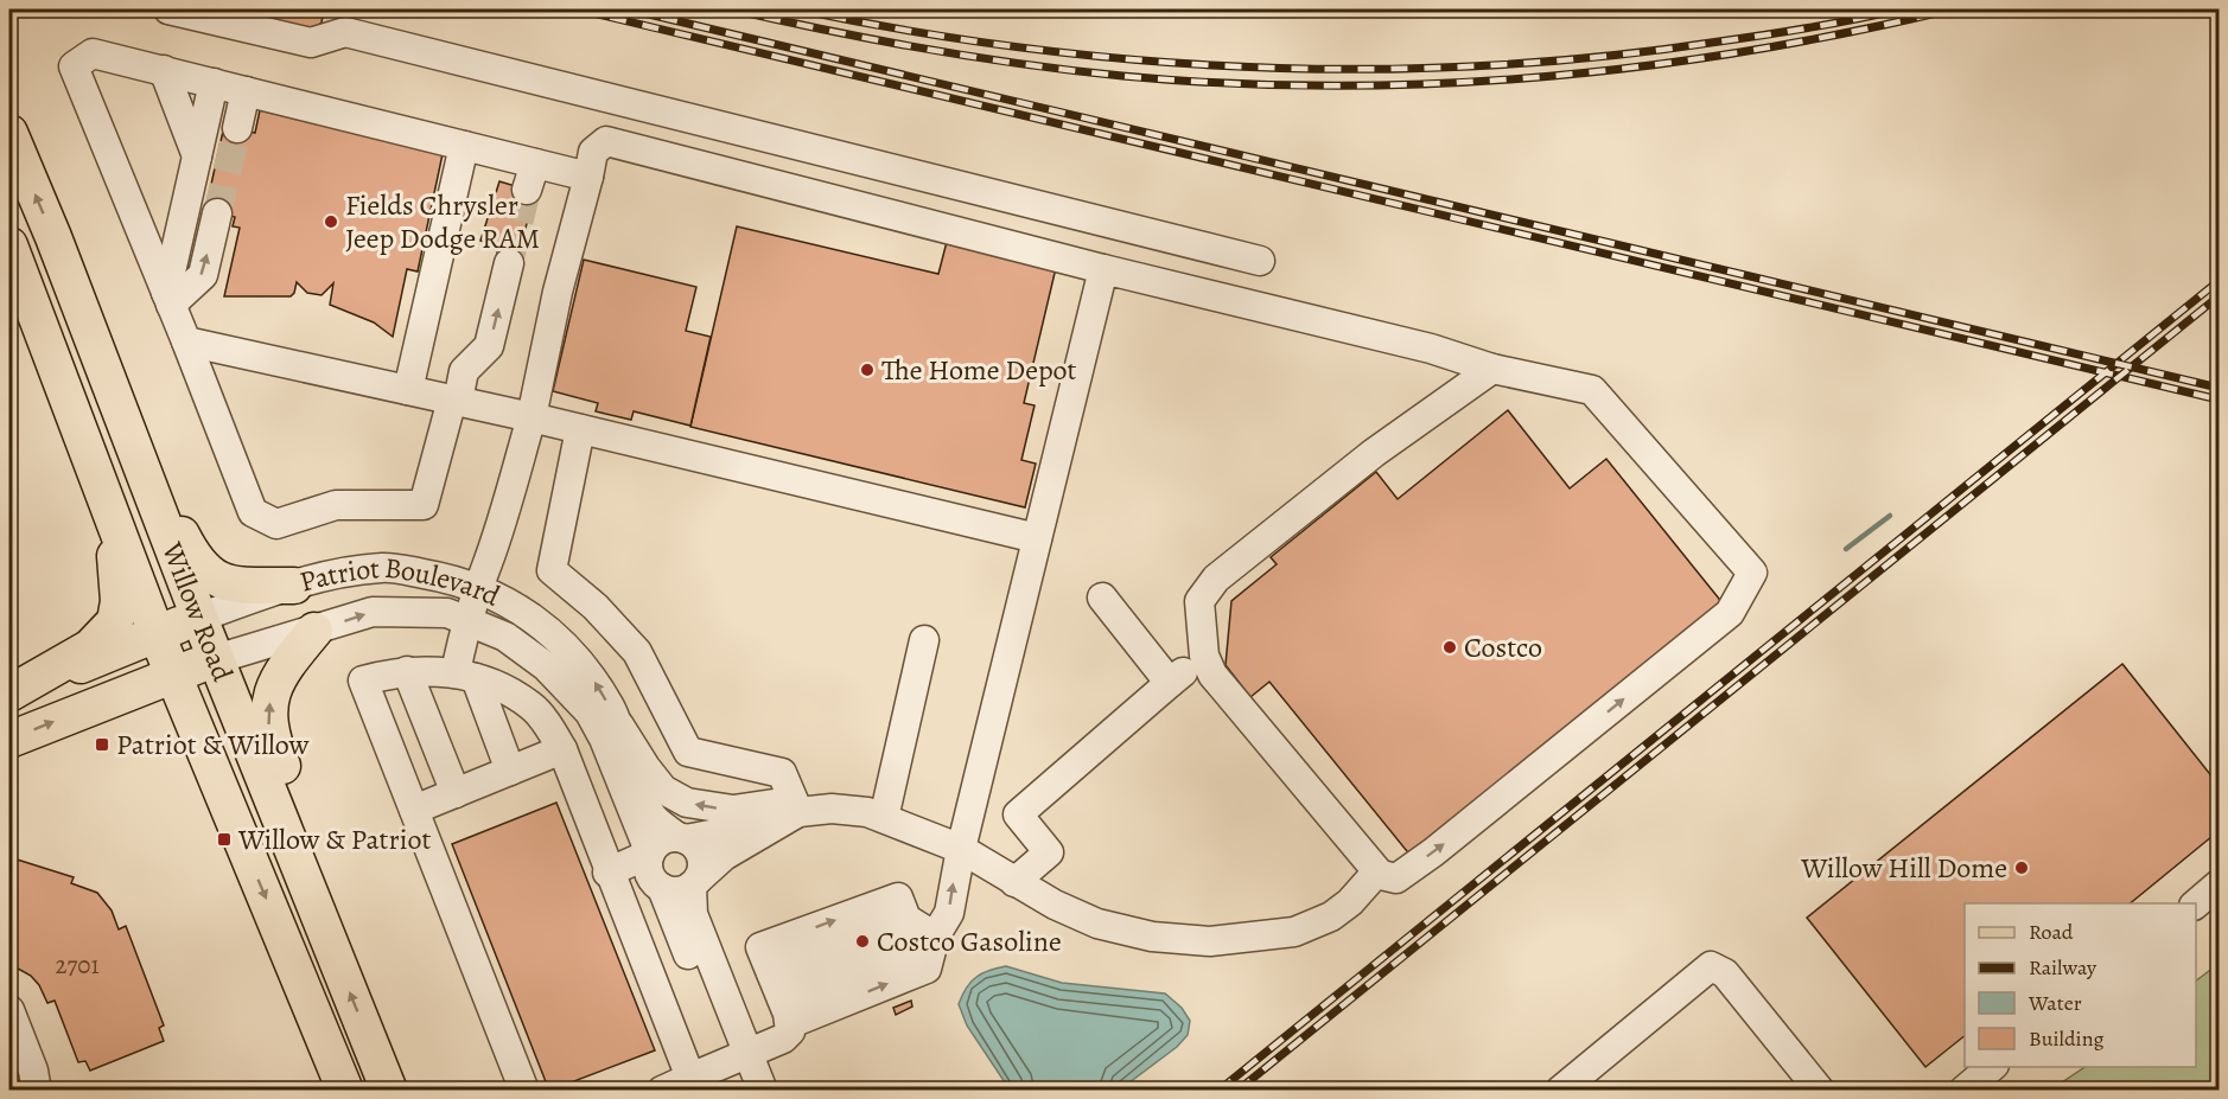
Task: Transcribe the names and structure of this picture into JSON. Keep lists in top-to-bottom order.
{
  "streets": {
    "main road": ["Patriot Boulevard", "Willow Road"]
  },
  "crossings": [
    ["Patriot Boulevard", "Willow Road"]
  ],
  "places": {
    "other": [
      "Fields Chrysler Jeep Dodge RAM",
      "The Home Depot",
      "Costco",
      "Willow Hill Dome",
      "Costco Gasoline"
    ],
    "transit": ["Patriot & Willow", "Willow & Patriot"]
  },
  "house_numbers": ["2701"],
  "legend": [
    "Road",
    "Railway",
    "Water",
    "Building"
  ]
}
